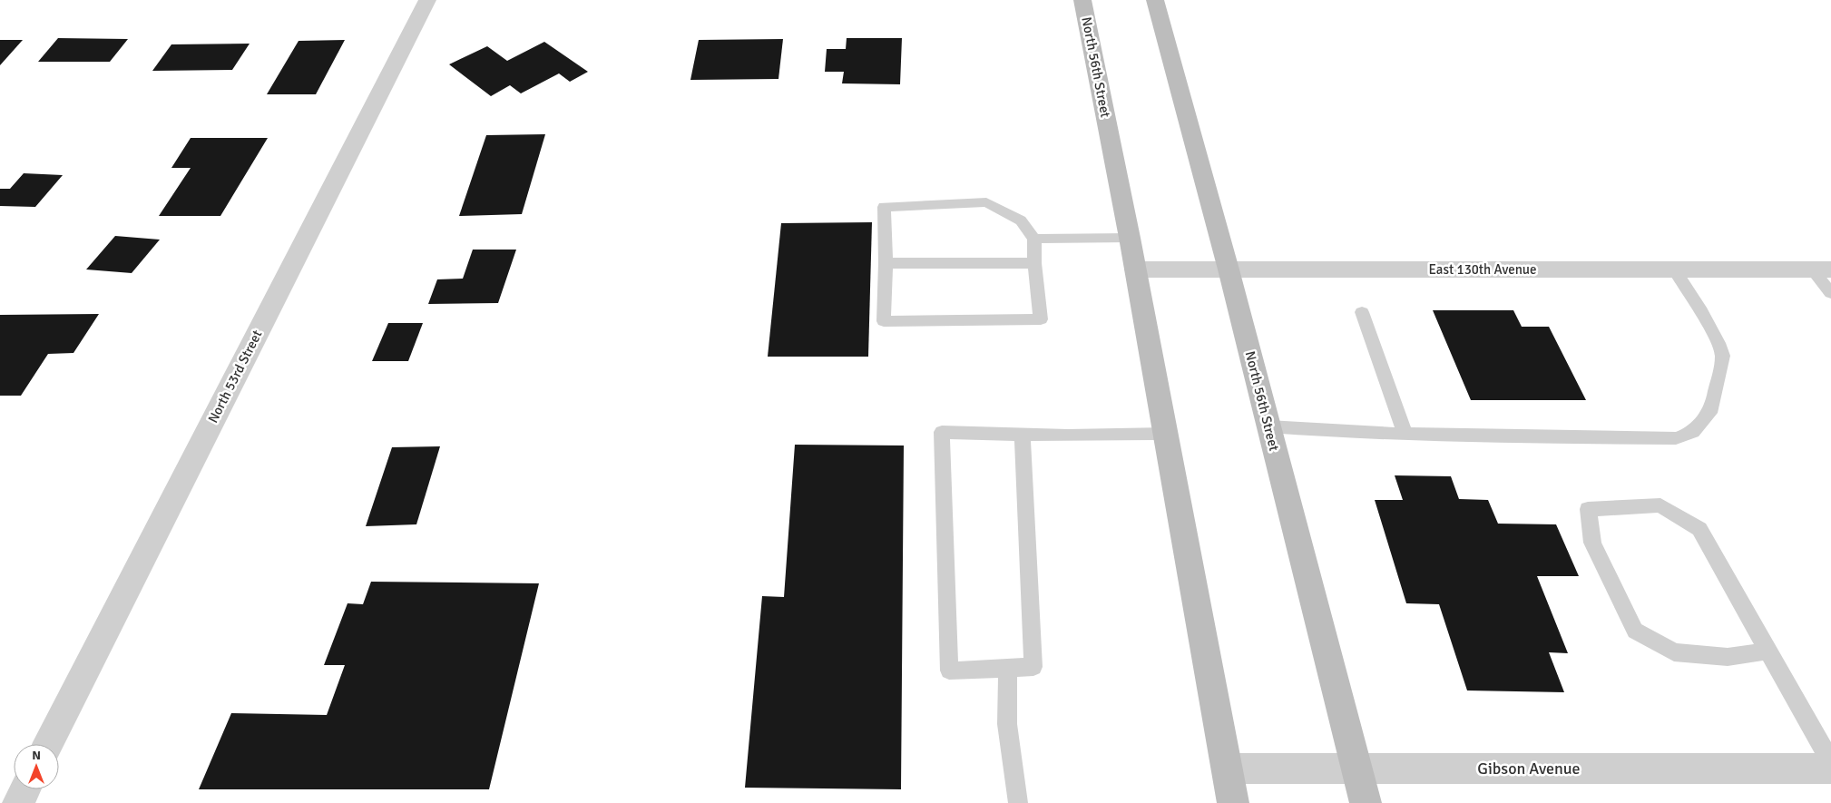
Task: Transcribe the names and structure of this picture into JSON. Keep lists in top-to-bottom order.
{
  "streets": {
    "main road": ["North 56th Street"],
    "street": ["East 130th Avenue", "North 53rd Street", "Gibson Avenue"]
  },
  "crossings": [
    ["North 56th Street", "East 130th Avenue"],
    ["North 56th Street", "Gibson Avenue"]
  ],
  "north": "top"
}
